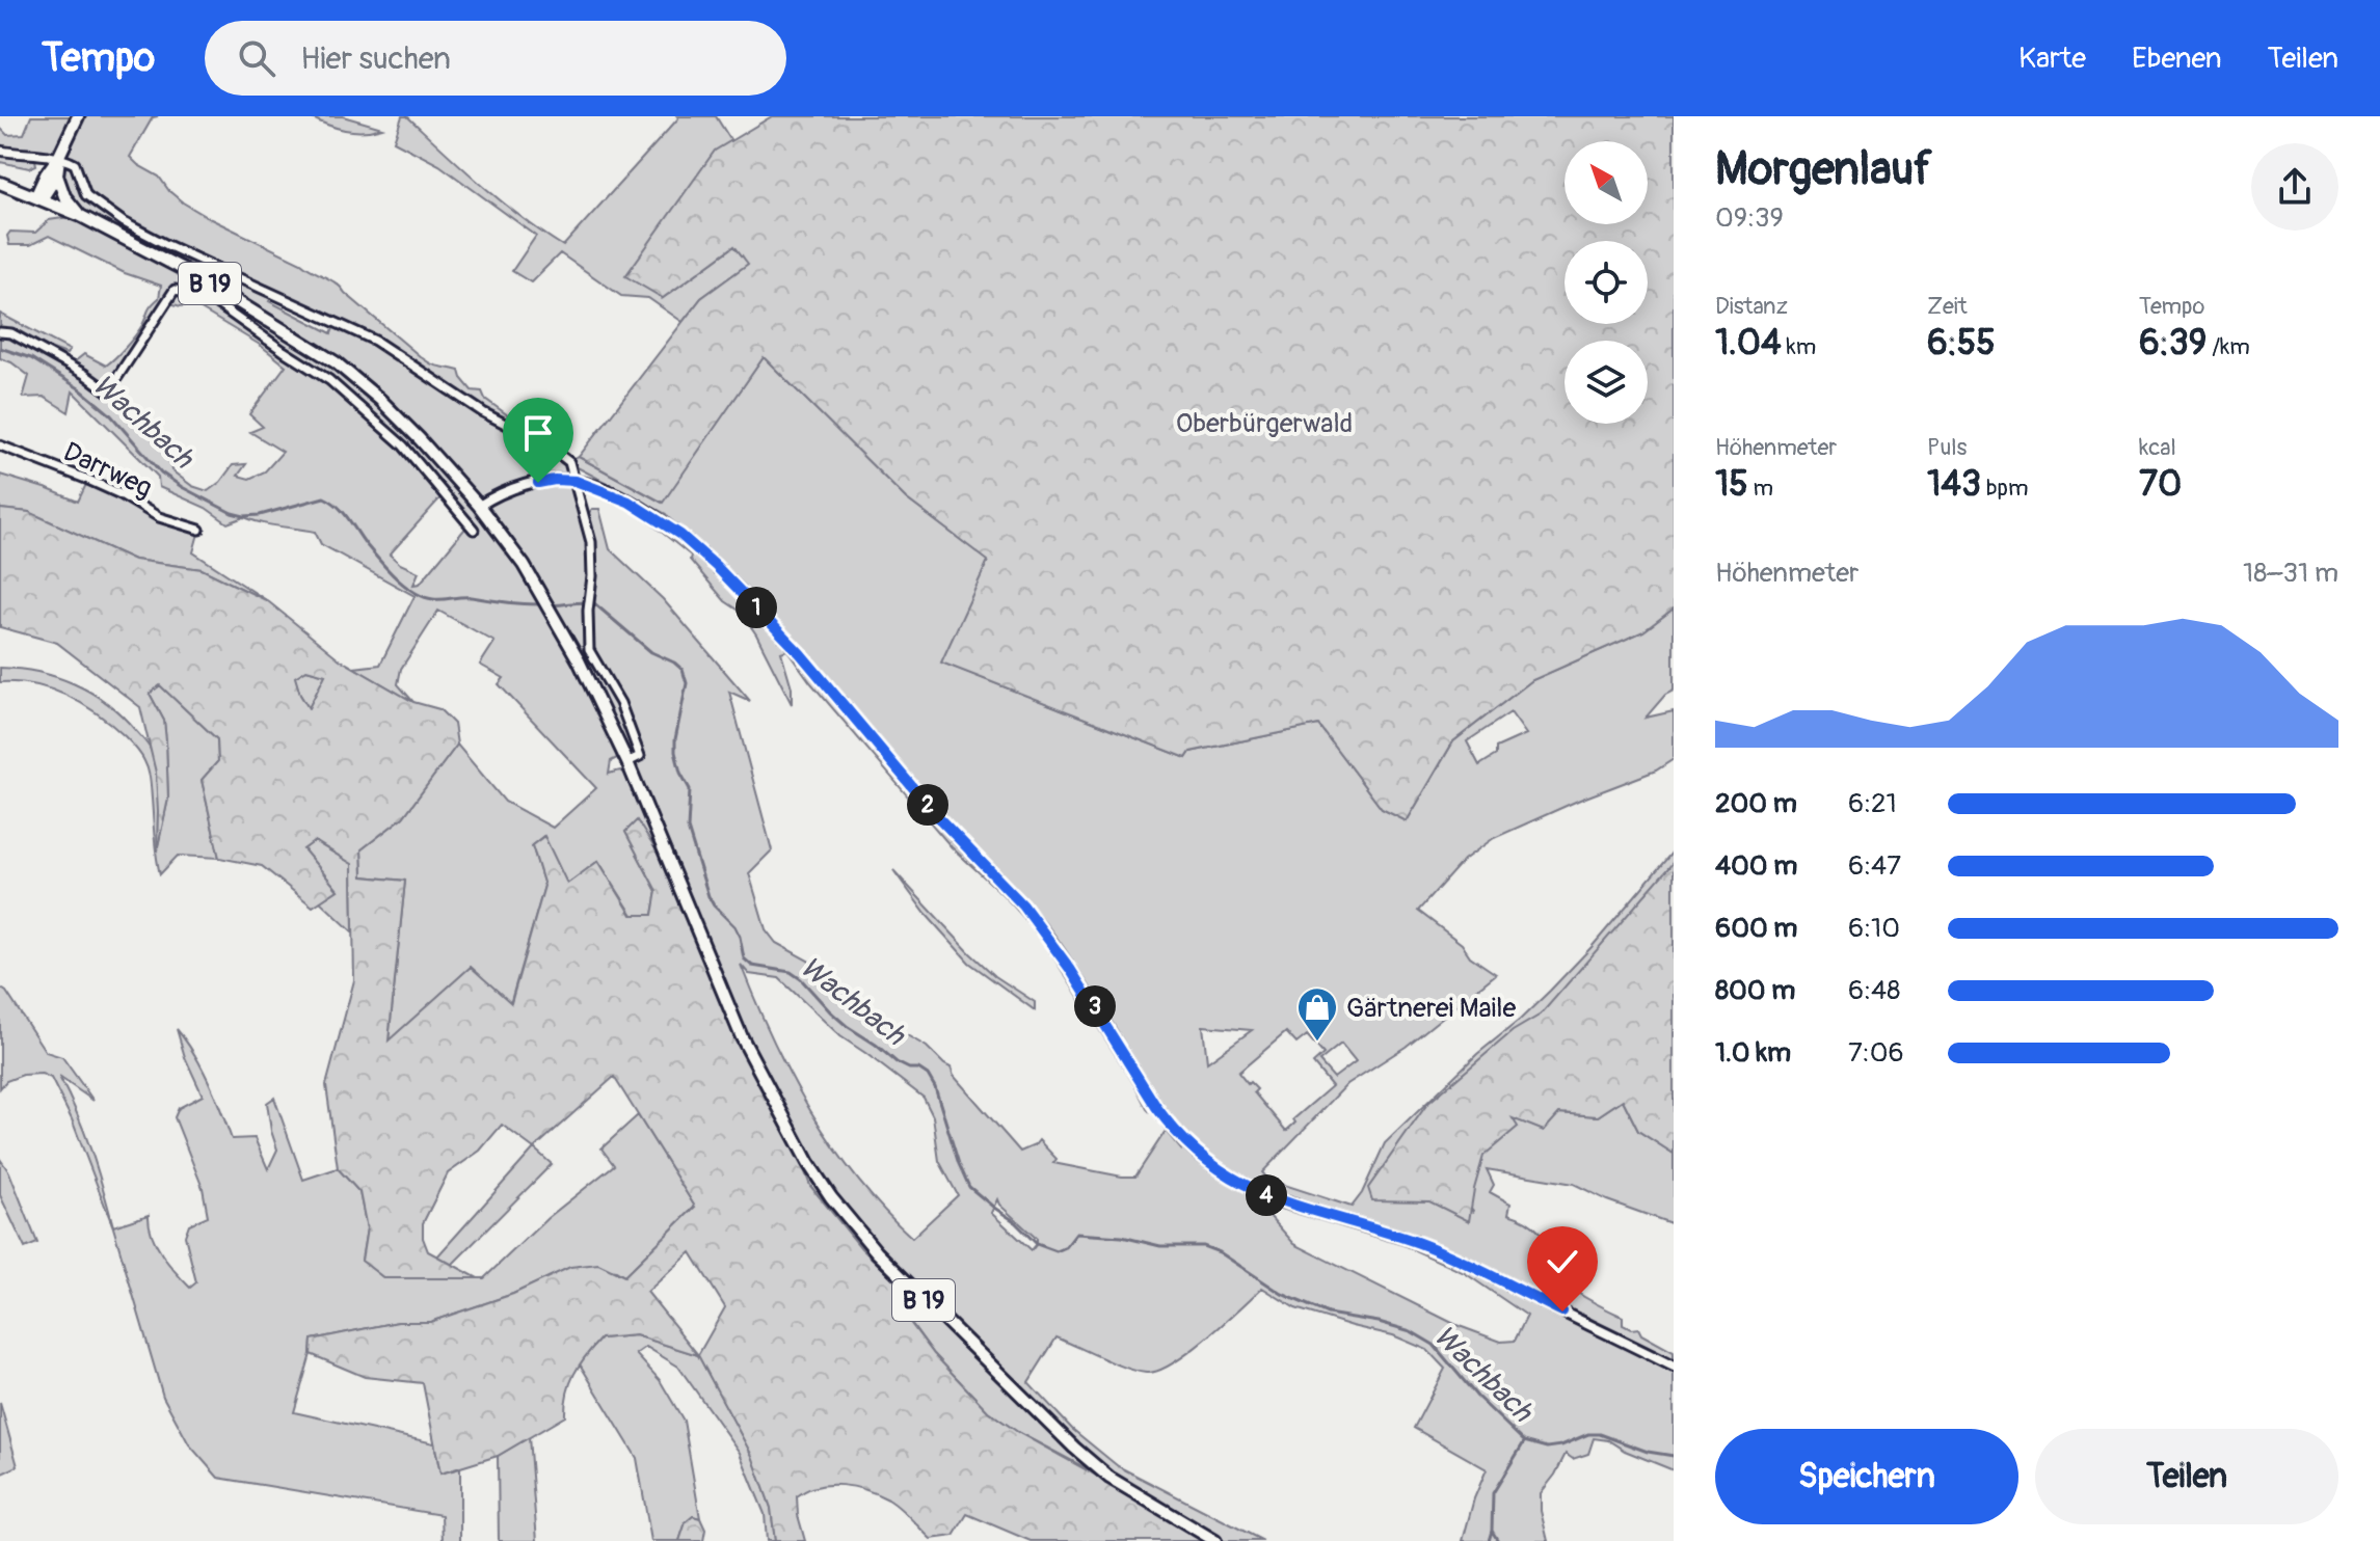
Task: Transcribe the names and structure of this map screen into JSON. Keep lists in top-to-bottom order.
{
  "streets": {
    "main road": ["B 19"],
    "street": ["Darrweg"]
  },
  "water": ["Wachbach"],
  "parks": ["Oberbürgerwald"],
  "places": {
    "shop": ["Gärtnerei Maile"]
  },
  "north": "top left",
  "page": {
    "header": "Tempo",
    "search": "Hier suchen",
    "nav": ["Karte", "Ebenen", "Teilen"],
    "heading": ["Morgenlauf", "09:39"],
    "stats": [
      ["Distanz", "1.04 km"],
      ["Zeit", "6:55"],
      ["Tempo", "6:39 /km"],
      ["Höhenmeter", "15 m"],
      ["Puls", "143 bpm"],
      ["kcal", "70"]
    ],
    "chart": ["Höhenmeter", "18–31 m"],
    "pins": [
      "1",
      "2",
      "3",
      "4"
    ],
    "list": [
      {
        "name": "200 m",
        "note": "6:21"
      },
      {
        "name": "400 m",
        "note": "6:47"
      },
      {
        "name": "600 m",
        "note": "6:10"
      },
      {
        "name": "800 m",
        "note": "6:48"
      },
      {
        "name": "1.0 km",
        "note": "7:06"
      }
    ],
    "buttons": ["Speichern", "Teilen"]
  }
}
